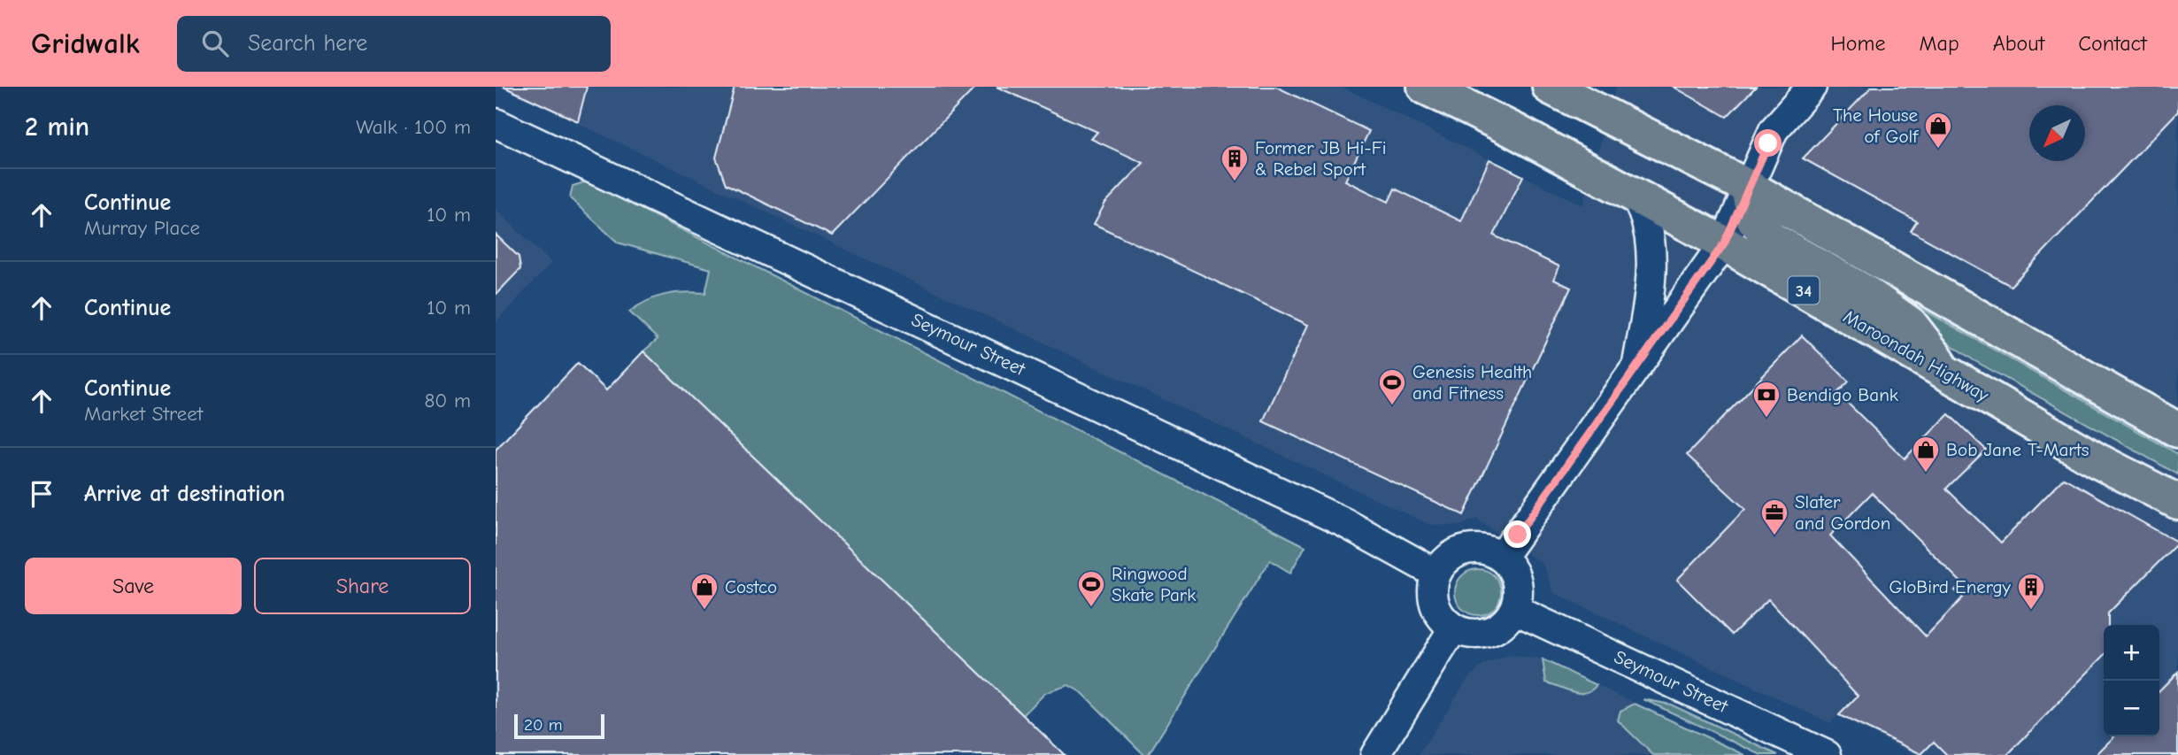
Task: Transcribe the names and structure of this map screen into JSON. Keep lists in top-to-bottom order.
{
  "streets": {
    "highway": ["34", "Maroondah Highway"],
    "street": ["Seymour Street"]
  },
  "places": {
    "shop": ["The House of Golf", "Bob Jane T-Marts", "Costco"],
    "building": ["Former JB Hi-Fi & Rebel Sport", "GloBird Energy"],
    "sports": ["Genesis Health and Fitness", "Ringwood Skate Park"],
    "bank": ["Bendigo Bank"],
    "office": ["Slater and Gordon"]
  },
  "scale_bar": "20 m",
  "north": "bottom left",
  "page": {
    "header": "Gridwalk",
    "search": "Search here",
    "nav": [
      "Home",
      "Map",
      "About",
      "Contact"
    ],
    "heading": ["2 min", "Walk · 100 m"],
    "list": [
      ["Continue", "Murray Place", "10 m"],
      ["Continue", "10 m"],
      ["Continue", "Market Street", "80 m"],
      "Arrive at destination"
    ],
    "buttons": ["Save", "Share"],
    "map_buttons": ["+", "−"],
    "scale": "20 m"
  }
}
